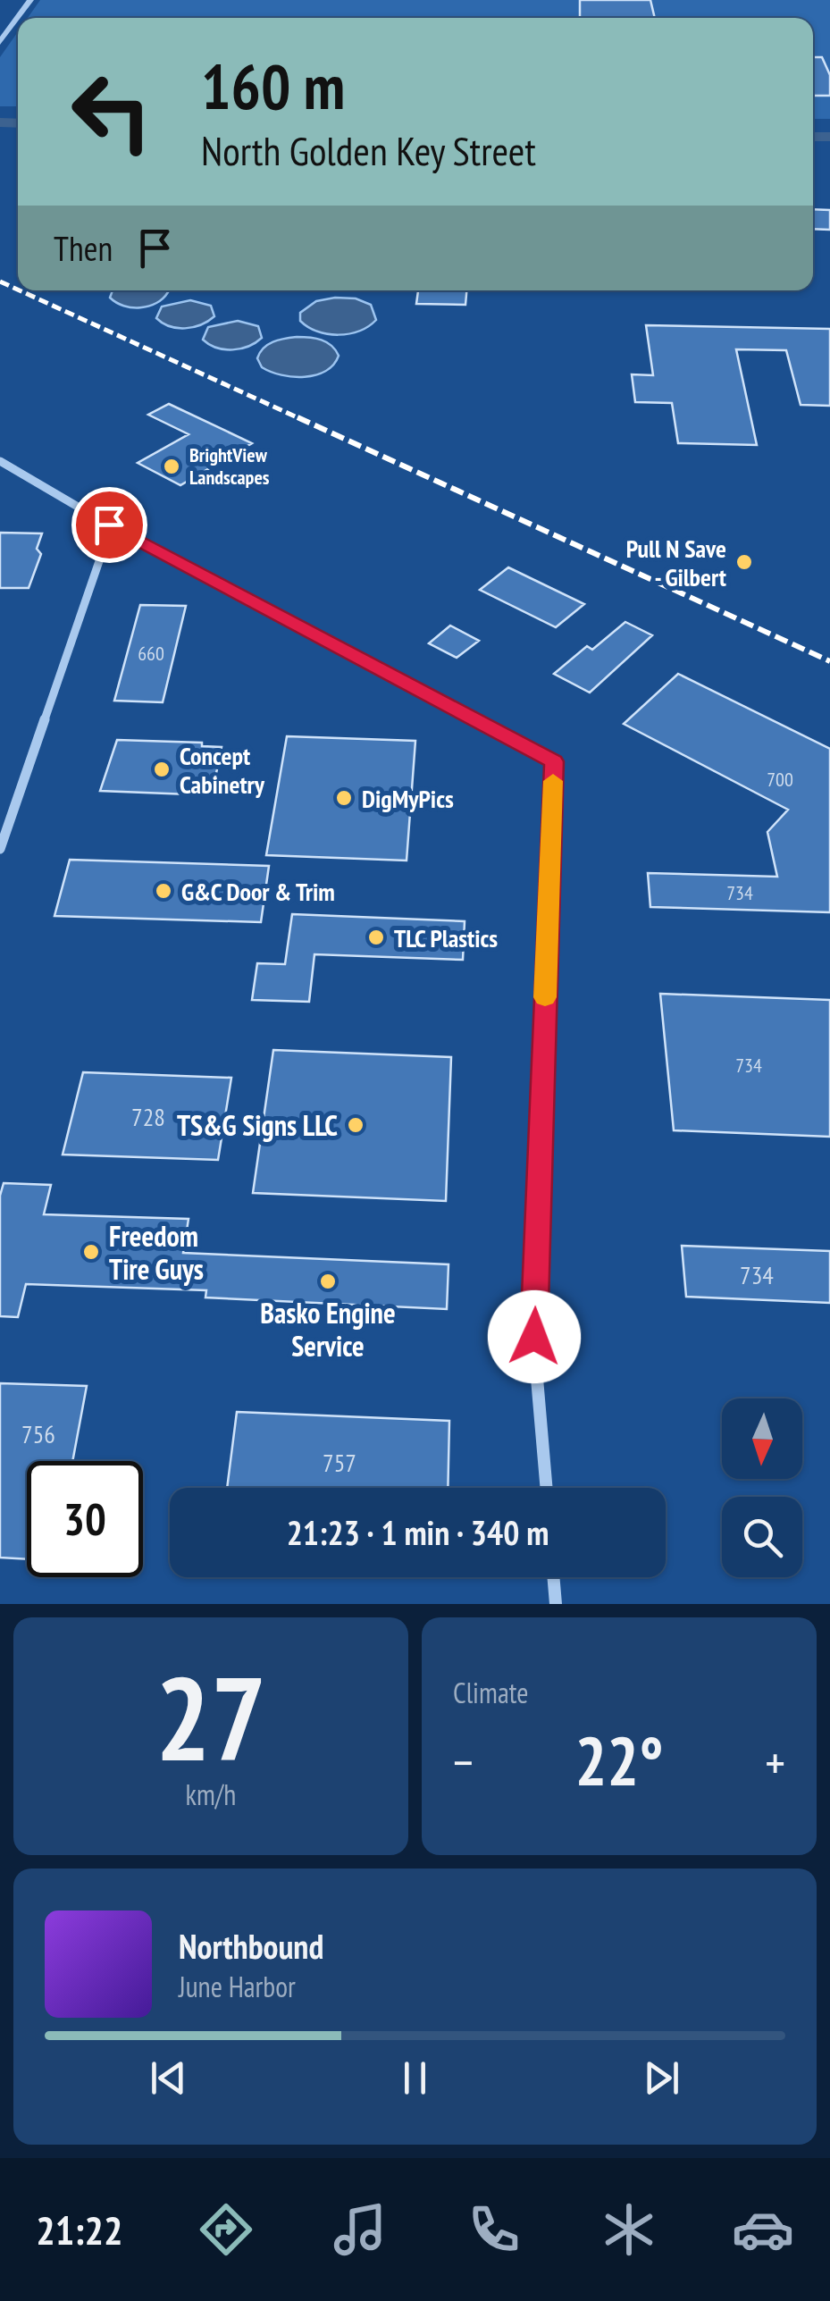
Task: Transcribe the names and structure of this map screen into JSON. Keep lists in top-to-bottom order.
{
  "places": [
    "BrightView Landscapes",
    "Pull N Save - Gilbert",
    "Concept Cabinetry",
    "DigMyPics",
    "G&C Door & Trim",
    "TLC Plastics",
    "TS&G Signs LLC",
    "Freedom Tire Guys",
    "Basko Engine Service"
  ],
  "house_numbers": [
    "660",
    "700",
    "734",
    "734",
    "728",
    "734",
    "756",
    "757"
  ],
  "north": "bottom",
  "page": {
    "turn": ["160 m", "North Golden Key Street"],
    "then": "Then",
    "limit": "30",
    "trip": "21:23 · 1 min · 340 m",
    "tile": [
      ["27", "km/h"],
      "Climate"
    ],
    "heat": ["−", "22°", "+"],
    "song": ["Northbound", "June Harbor"],
    "tabs": "21:22"
  }
}
